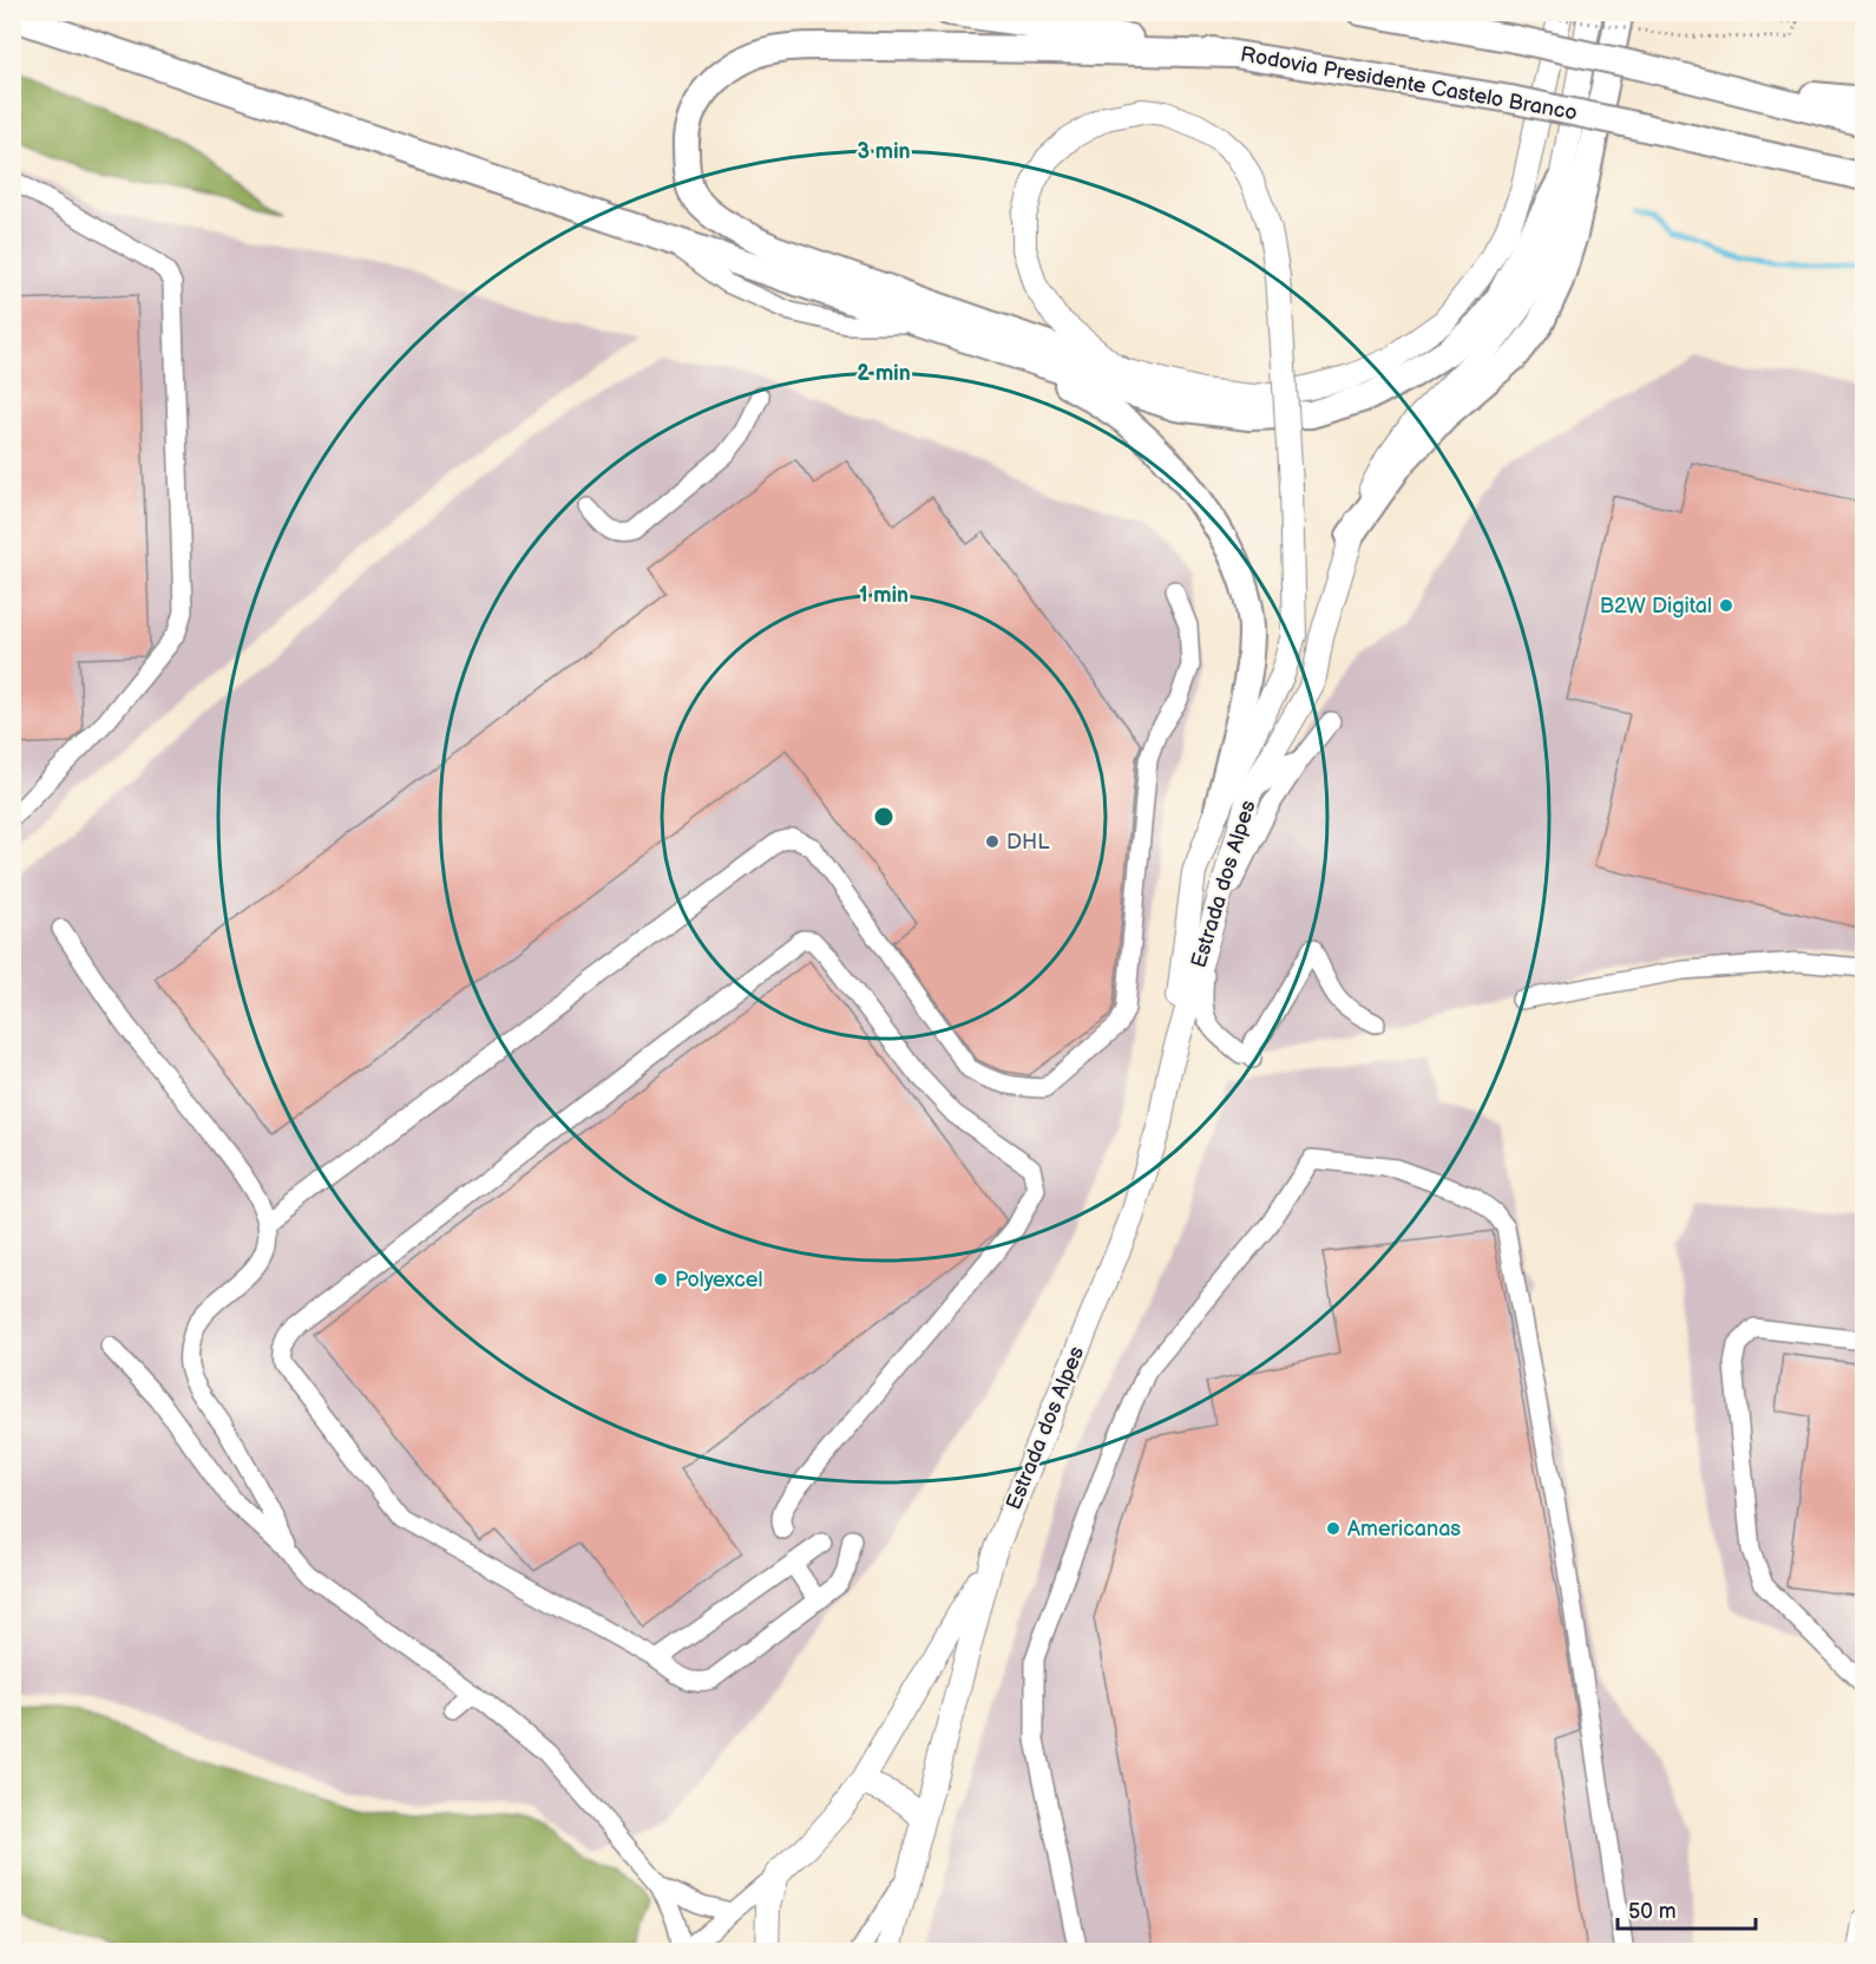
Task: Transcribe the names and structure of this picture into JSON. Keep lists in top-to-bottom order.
{
  "streets": {
    "highway": ["Rodovia Presidente Castelo Branco"],
    "main road": ["Estrada dos Alpes"]
  },
  "places": [
    "B2W Digital",
    "DHL",
    "Polyexcel",
    "Americanas"
  ],
  "scale_bar": "50 m",
  "rings": ["3 min", "2 min", "1 min"]
}
